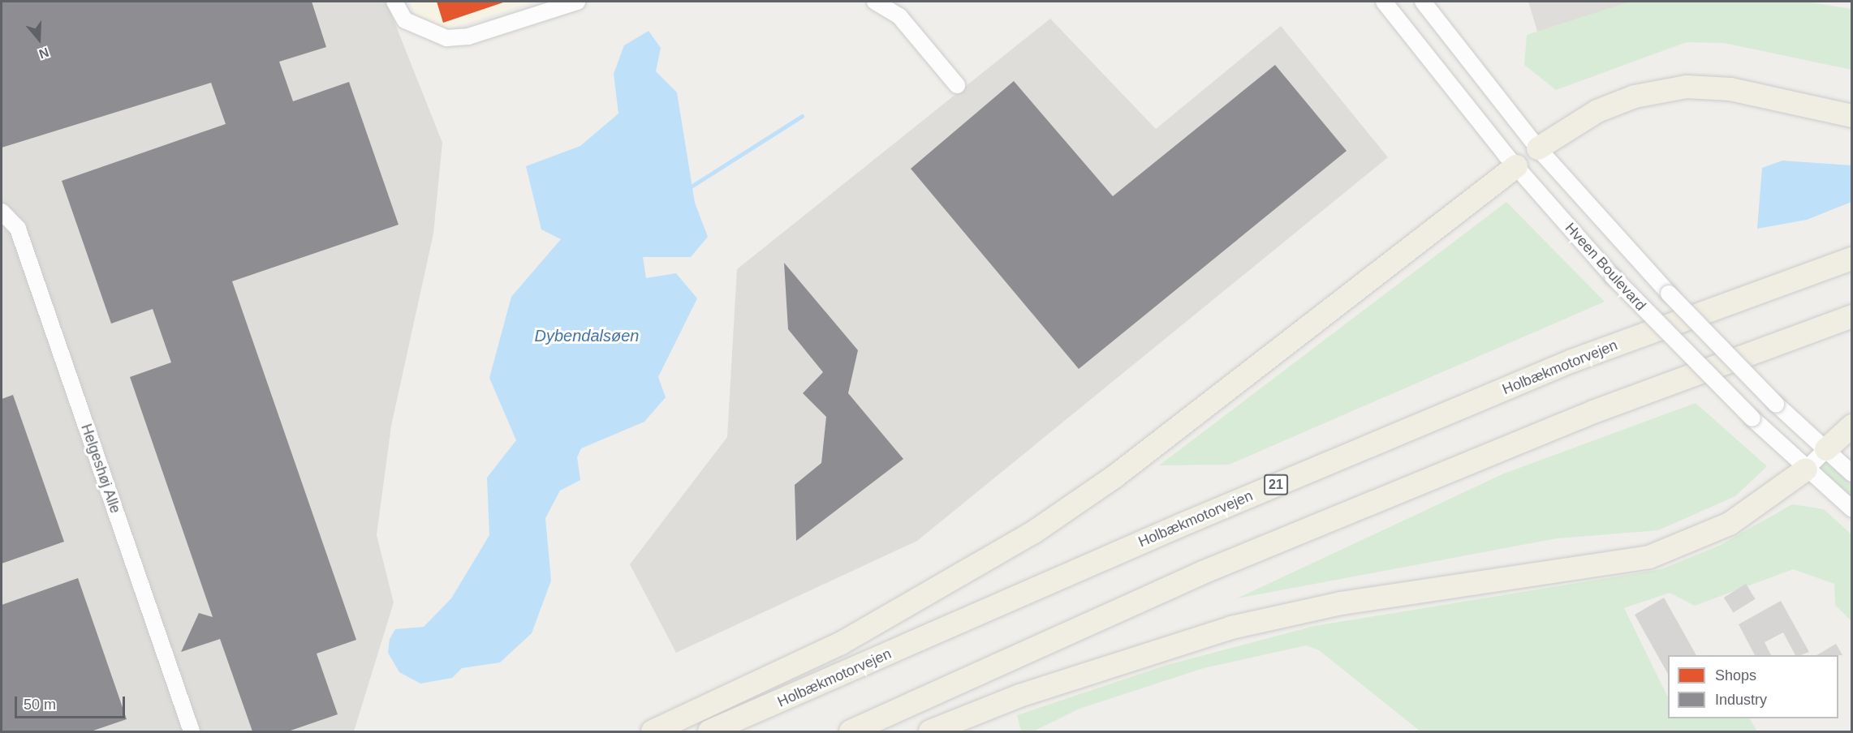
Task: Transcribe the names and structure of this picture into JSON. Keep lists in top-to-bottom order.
{
  "streets": {
    "highway": ["Holbækmotorvejen", "21"],
    "street": ["Hveen Boulevard", "Helgeshøj Alle"]
  },
  "water": ["Dybendalsøen"],
  "legend": ["Shops", "Industry"],
  "scale_bar": "50 m",
  "north": "bottom"
}
